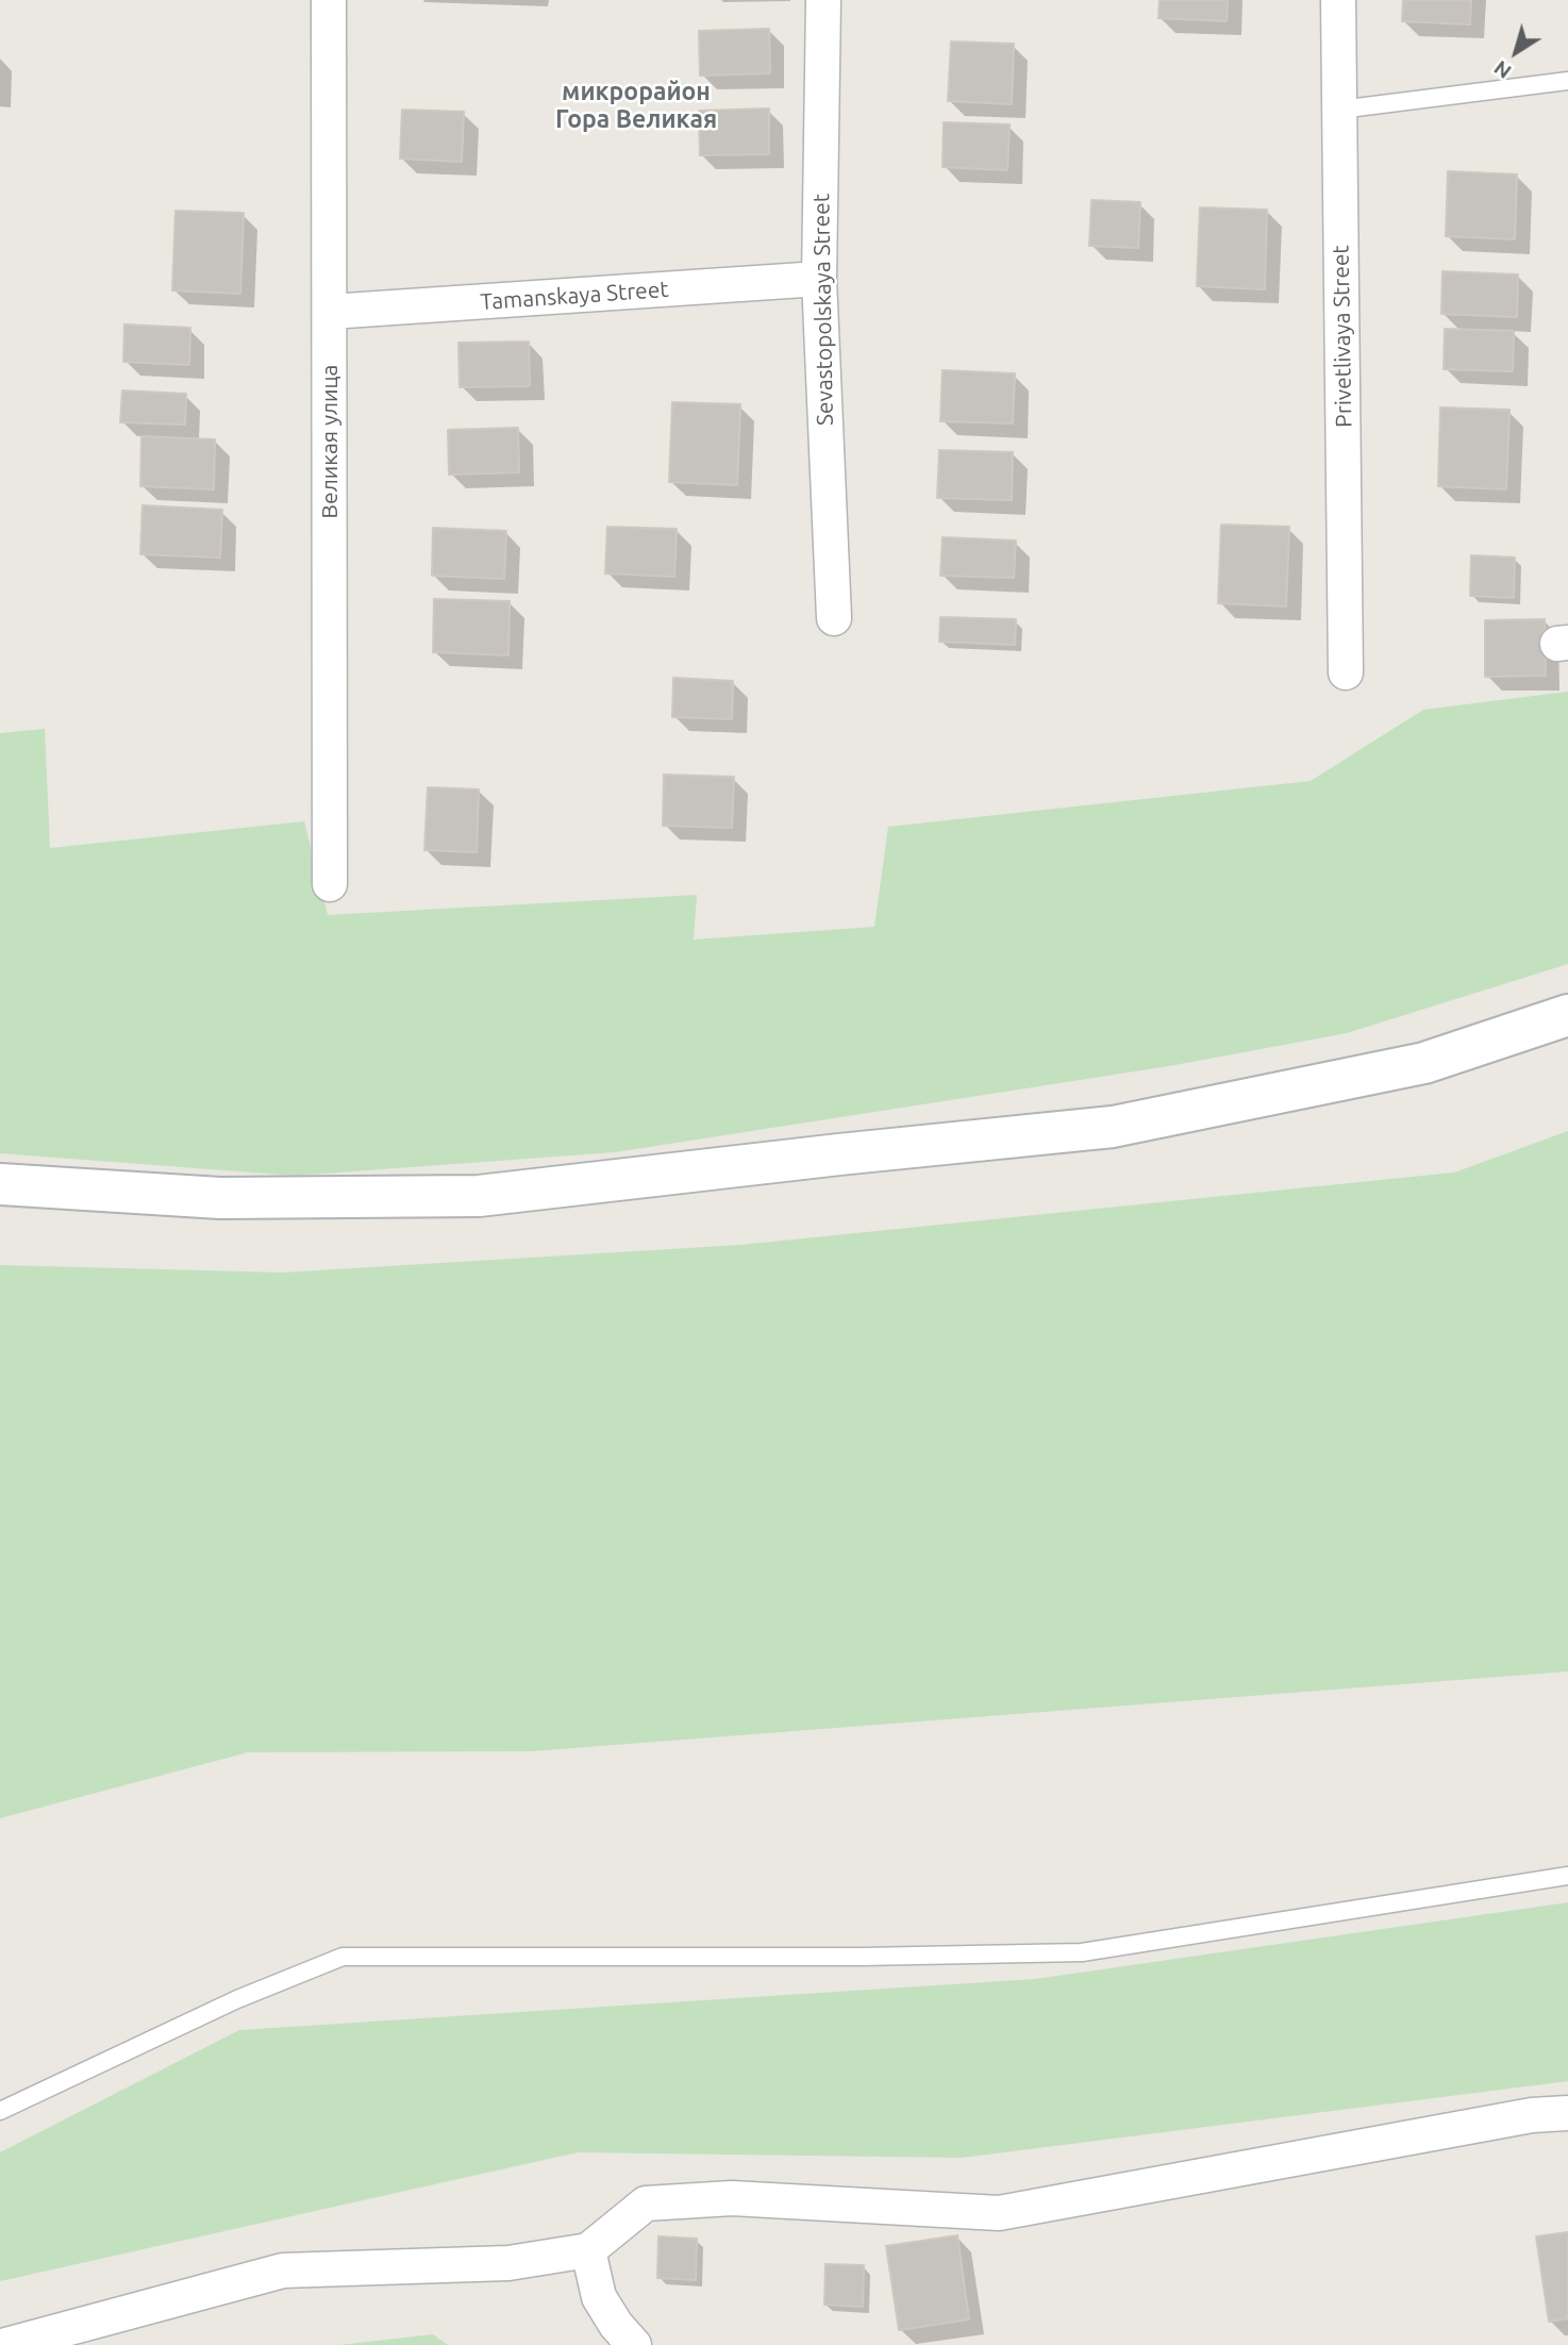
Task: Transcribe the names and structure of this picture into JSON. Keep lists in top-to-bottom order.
{
  "streets": {
    "street": [
      "Tamanskaya Street",
      "Sevastopolskaya Street",
      "Privetlivaya Street",
      "Великая улица"
    ]
  },
  "crossings": [
    ["Tamanskaya Street", "Sevastopolskaya Street"],
    ["Tamanskaya Street", "Великая улица"]
  ],
  "districts": ["микрорайон Гора Великая"],
  "north": "bottom left"
}
